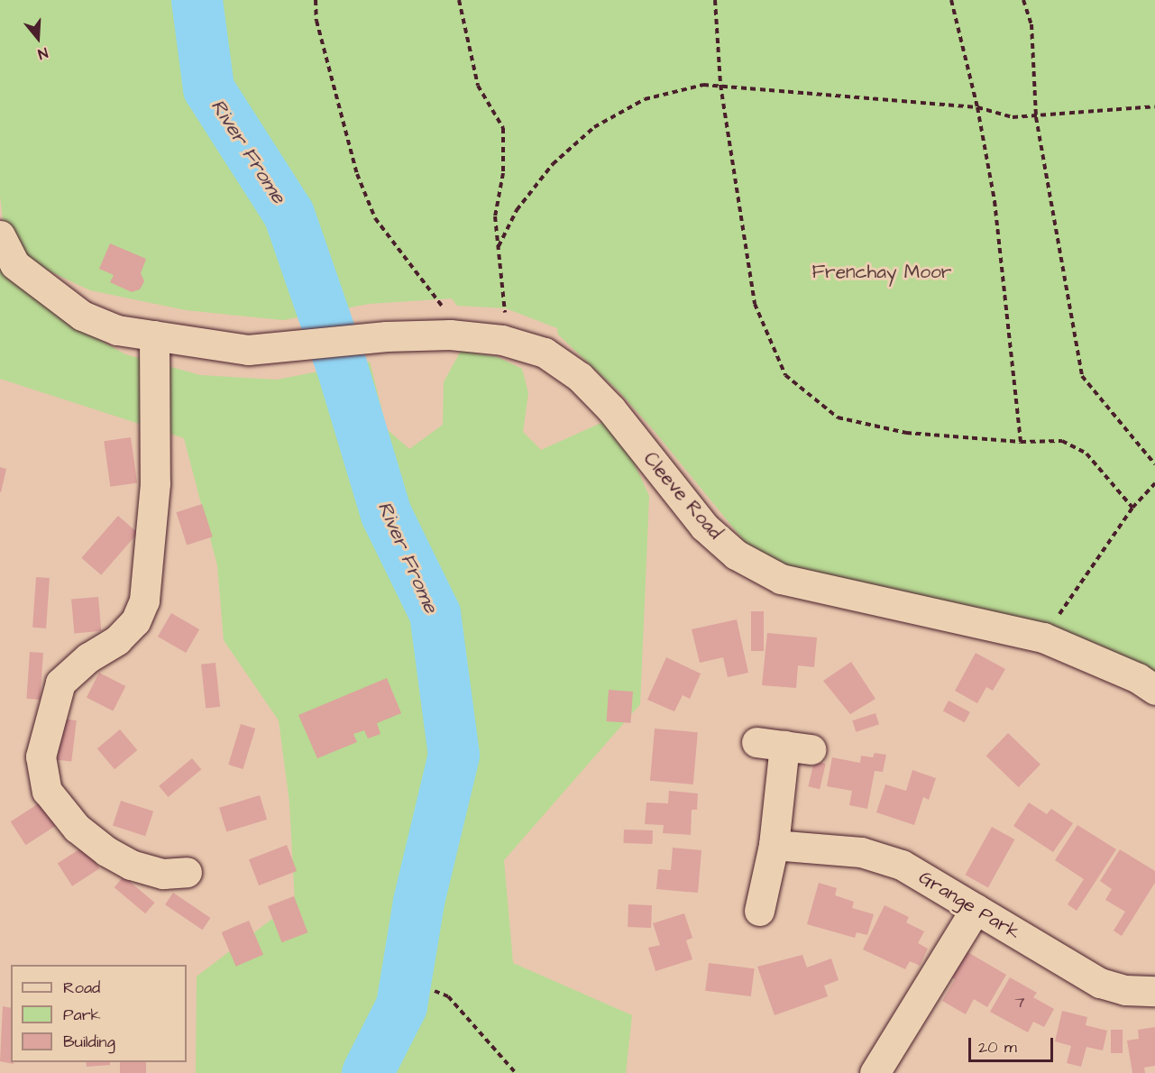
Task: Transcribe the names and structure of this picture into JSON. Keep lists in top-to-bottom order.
{
  "streets": {
    "street": ["Cleeve Road", "Grange Park"]
  },
  "water": ["River Frome"],
  "parks": ["Frenchay Moor"],
  "house_numbers": ["7"],
  "legend": ["Road", "Park", "Building"],
  "scale_bar": "20 m",
  "north": "bottom"
}
